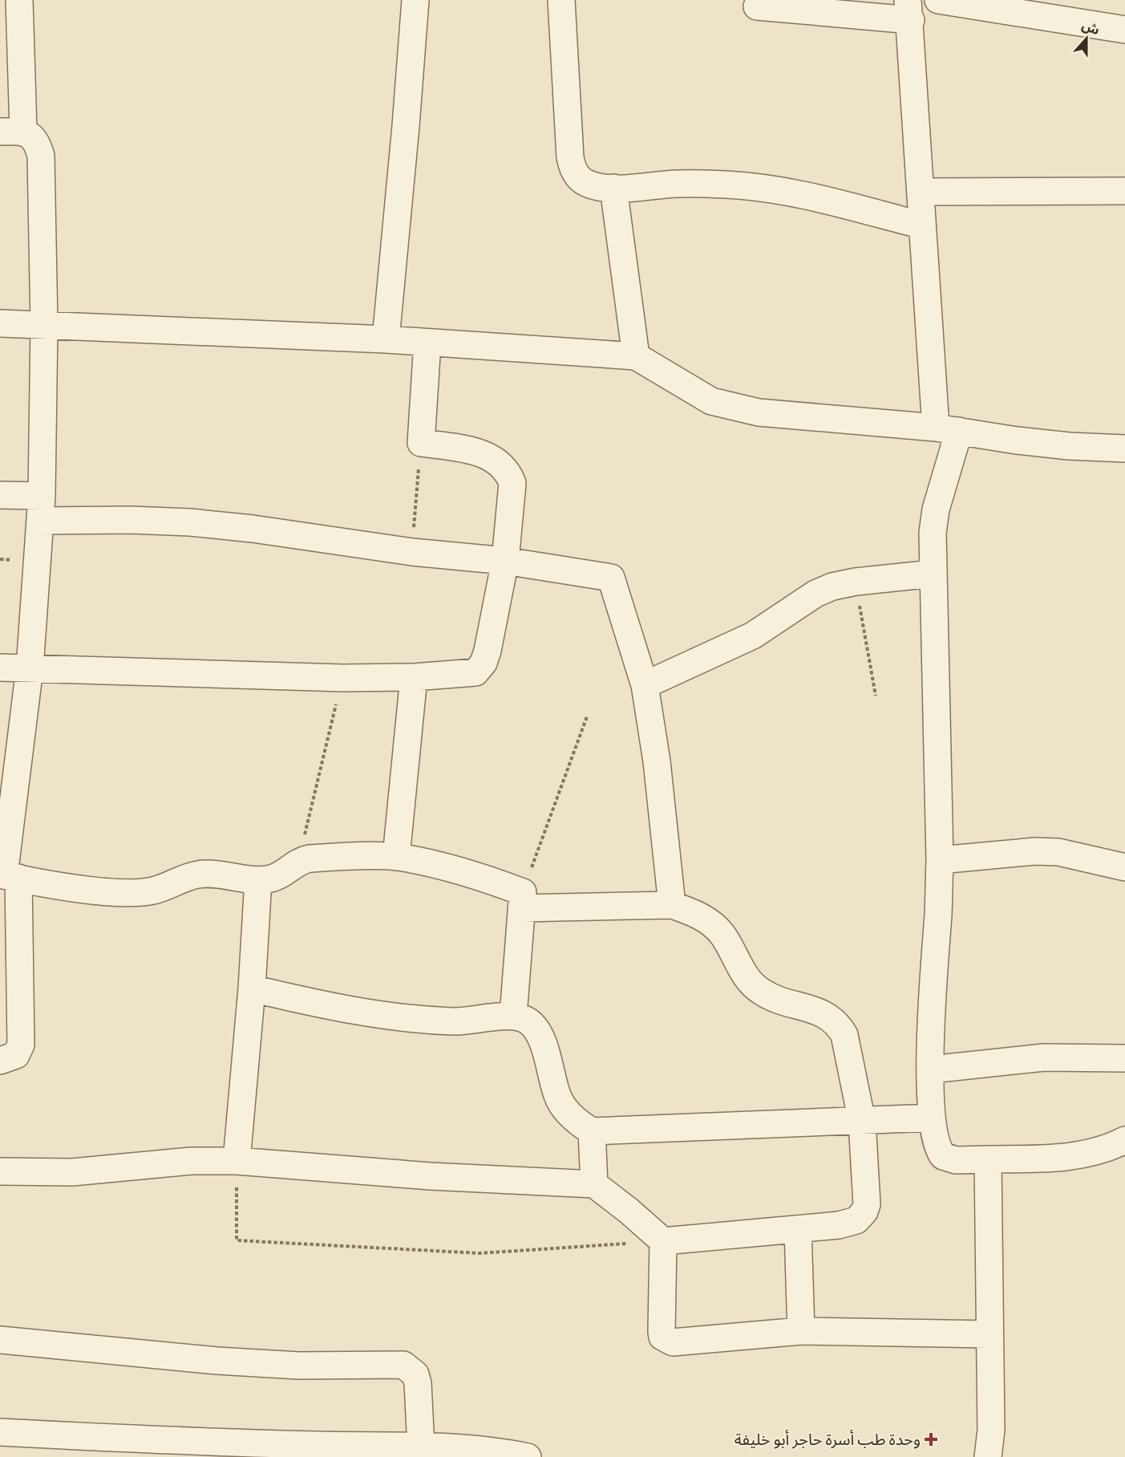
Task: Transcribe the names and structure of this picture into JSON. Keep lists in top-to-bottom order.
{
  "places": {
    "health": ["وحدة طب أسرة حاجر أبو خليفة"]
  },
  "north": "top"
}
